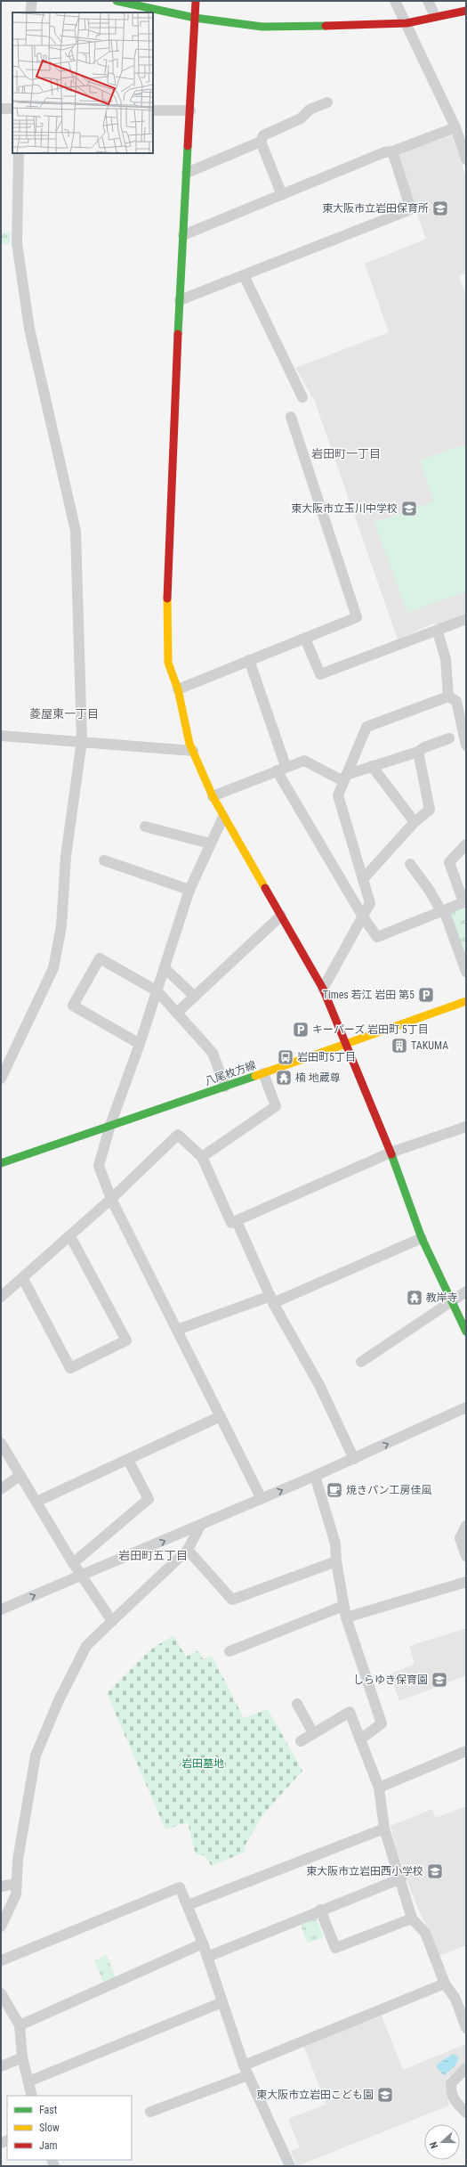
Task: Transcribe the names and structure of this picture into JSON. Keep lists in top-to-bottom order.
{
  "streets": {
    "street": ["八尾枚方線"]
  },
  "districts": ["岩田町一丁目", "菱屋東一丁目", "岩田町五丁目"],
  "parks": ["岩田墓地"],
  "places": {
    "school or university": [
      "東大阪市立岩田保育所",
      "東大阪市立玉川中学校",
      "しらゆき保育園",
      "東大阪市立岩田西小学校",
      "東大阪市立岩田こども園"
    ],
    "parking": ["Times 若江 岩田 第5", "キーパーズ 岩田町 5丁目"],
    "building": ["TAKUMA"],
    "bus stop": ["岩田町5丁目"],
    "temple": ["楠 地蔵尊", "教岸寺"],
    "cafe": ["焼きパン工房佳風"]
  },
  "legend": ["Fast", "Slow", "Jam"],
  "north": "left"
}
